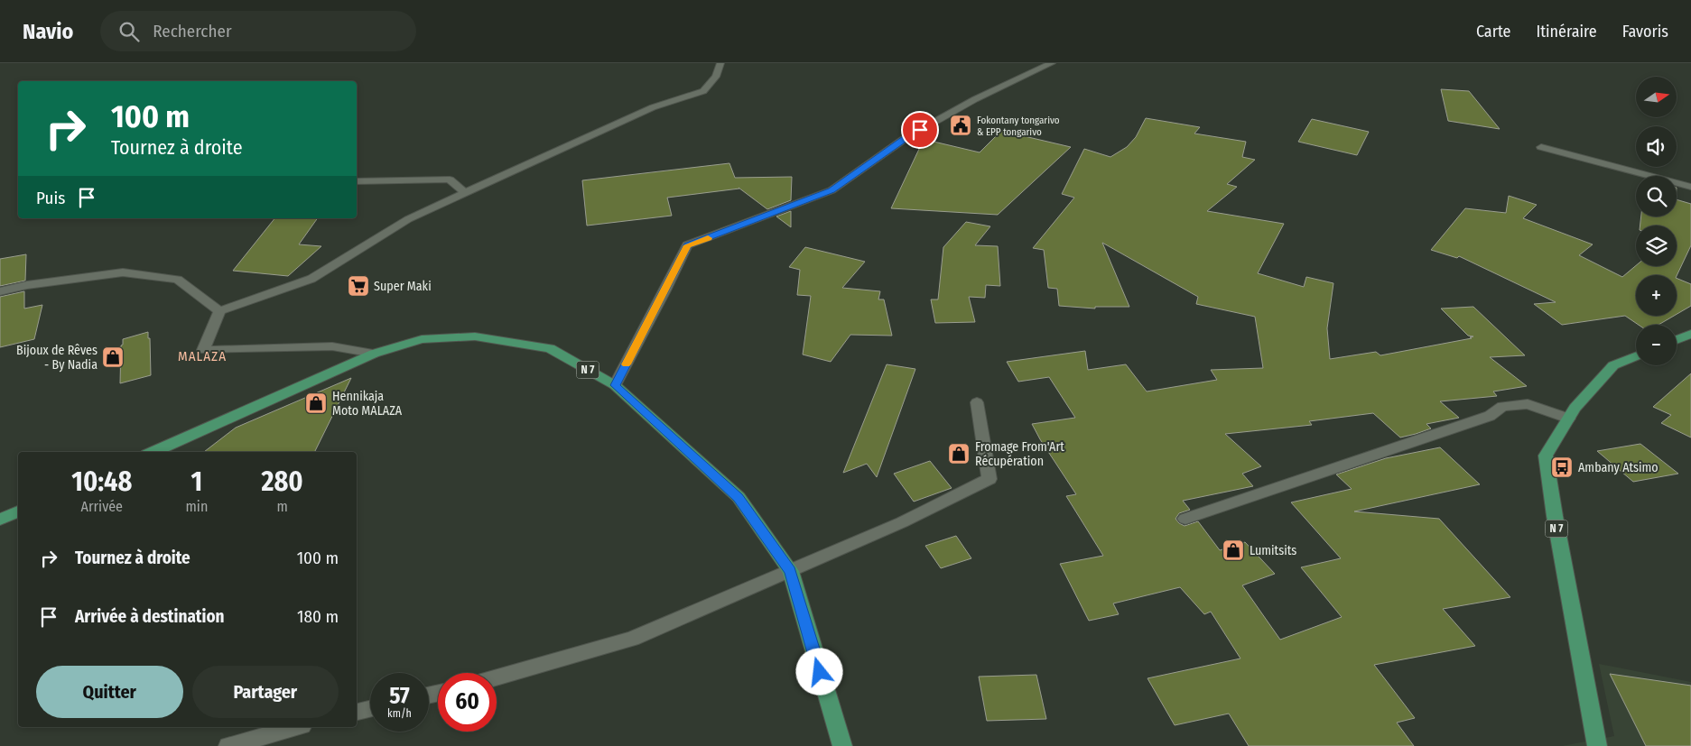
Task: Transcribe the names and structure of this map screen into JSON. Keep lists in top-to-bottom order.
{
  "streets": {
    "main road": ["N 7"]
  },
  "districts": ["MALAZA"],
  "places": {
    "public building": ["Fokontany tongarivo & EPP tongarivo"],
    "supermarket": ["Super Maki"],
    "shop": [
      "Bijoux de Rêves - By Nadia",
      "Hennikaja Moto MALAZA",
      "Fromage From'Art Récupération",
      "Lumitsits"
    ],
    "bus stop": ["Ambany Atsimo"]
  },
  "north": "right",
  "page": {
    "header": "Navio",
    "search": "Rechercher",
    "nav": ["Carte", "Itinéraire", "Favoris"],
    "map_buttons": ["+", "−"],
    "turn": ["100 m", "Tournez à droite"],
    "then": "Puis",
    "eta": [
      "10:48",
      "Arrivée",
      "1",
      "min",
      "280",
      "m"
    ],
    "list": [
      {
        "name": "Tournez à droite",
        "value": "100 m"
      },
      {
        "name": "Arrivée à destination",
        "value": "180 m"
      }
    ],
    "buttons": ["Quitter", "Partager"],
    "speed": "57 km/h",
    "limit": "60"
  }
}
